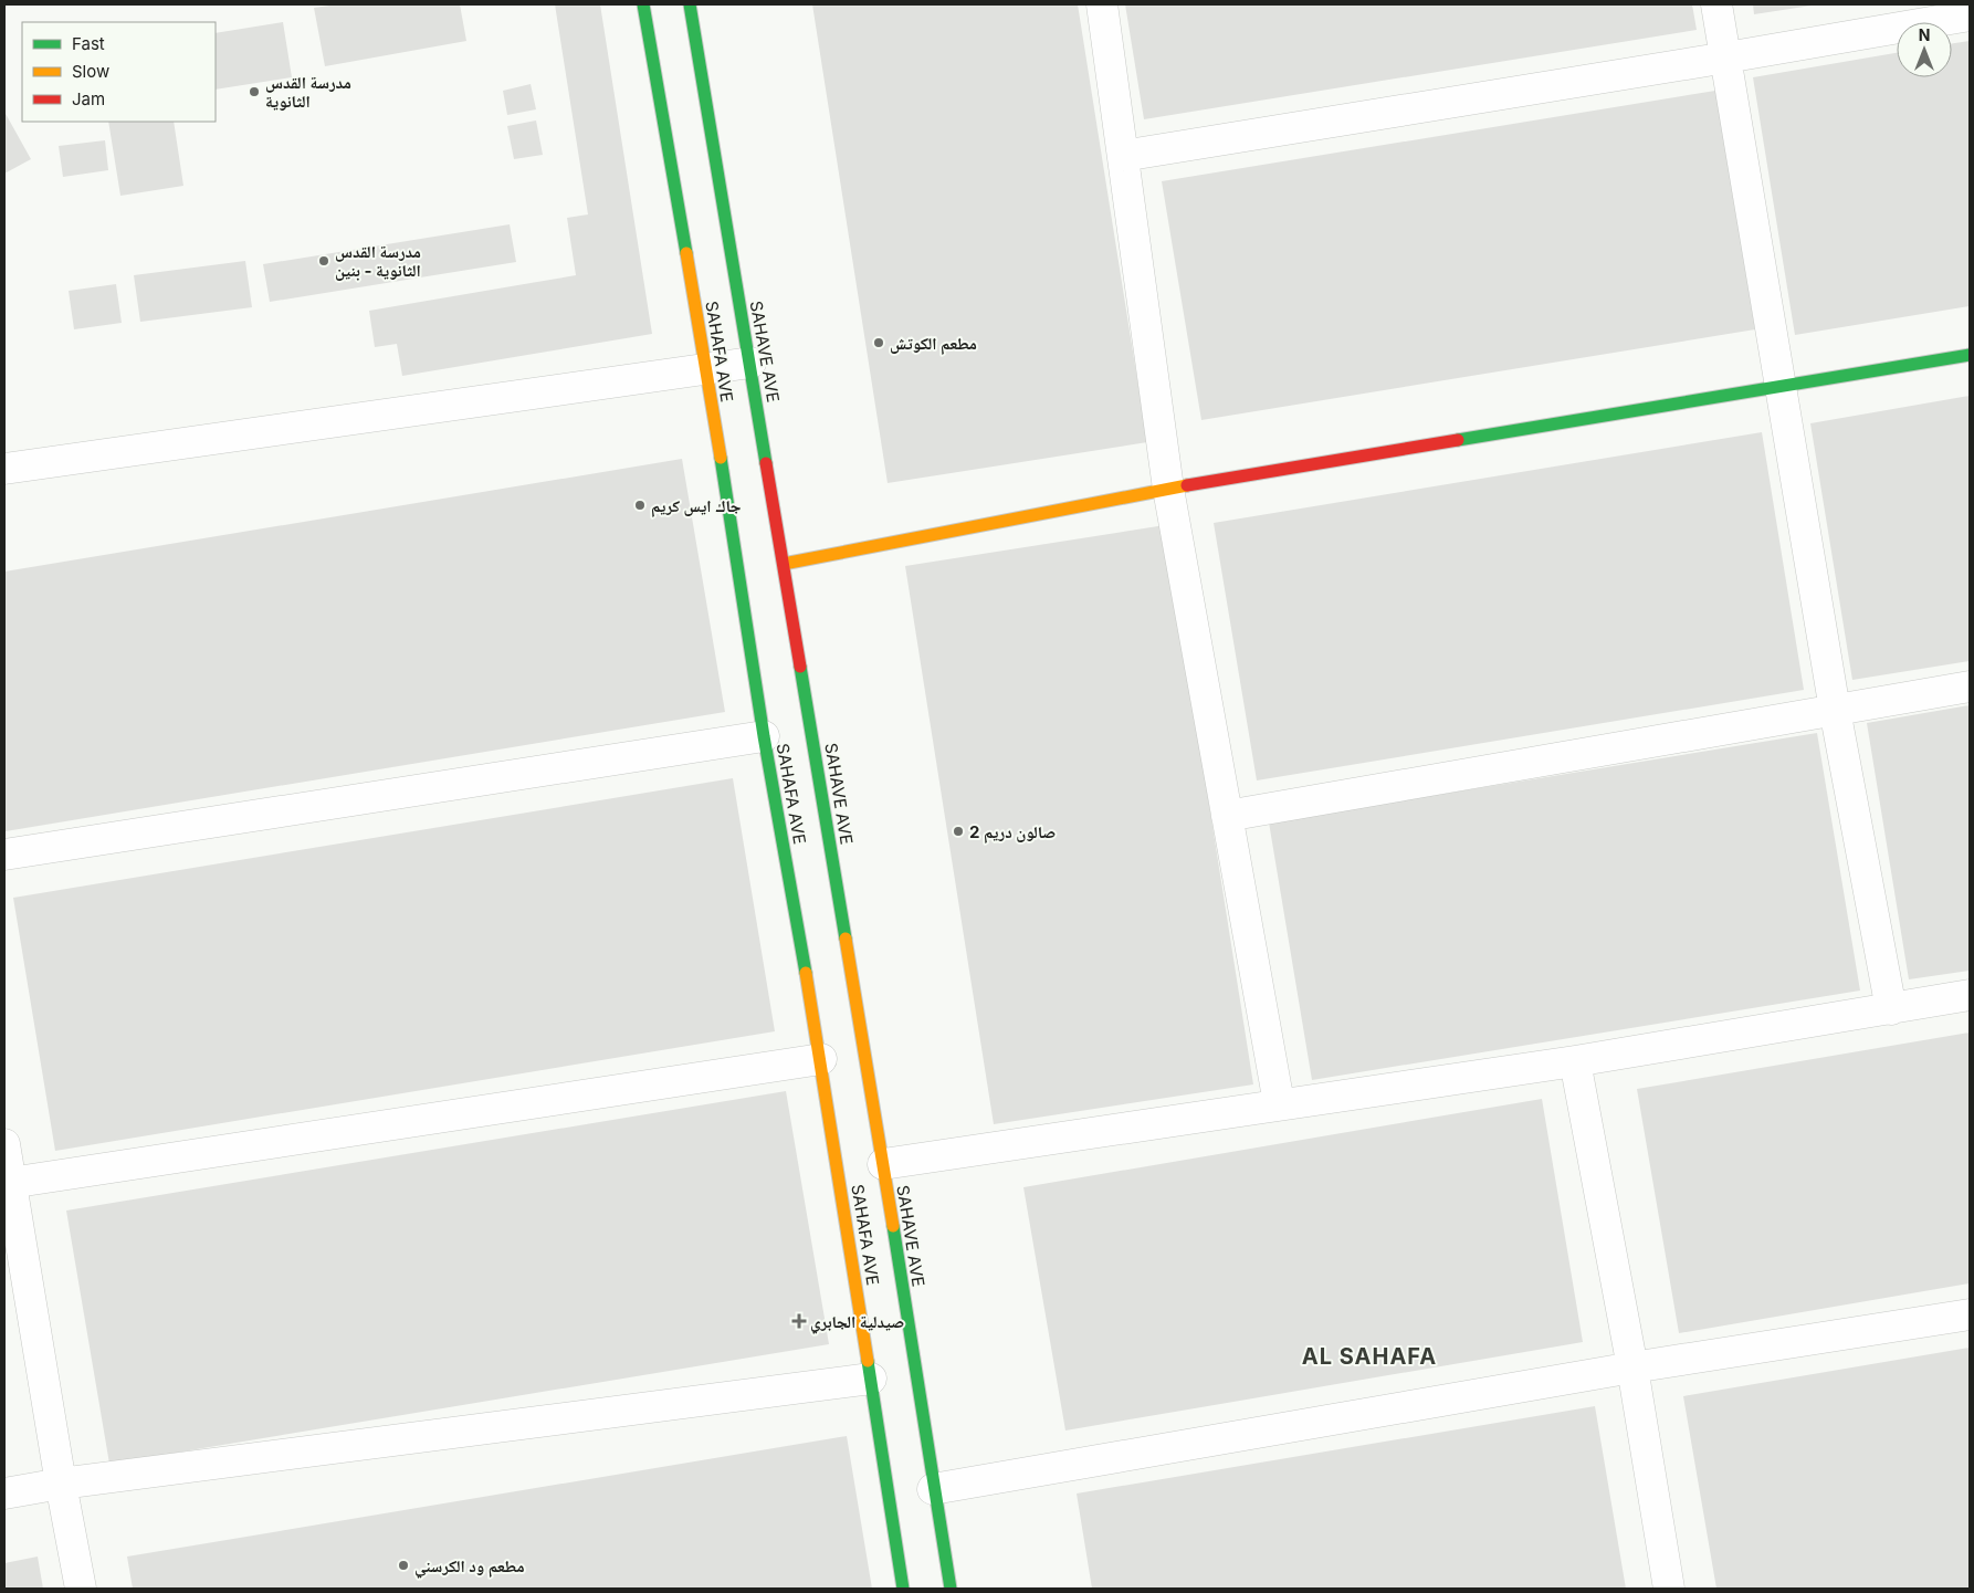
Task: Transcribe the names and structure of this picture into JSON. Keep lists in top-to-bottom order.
{
  "streets": {
    "main road": ["SAHAFA AVE", "SAHAVE AVE"]
  },
  "districts": ["AL SAHAFA"],
  "places": {
    "other": [
      "مدرسة القدس الثانوية",
      "مدرسة القدس الثانوية - بنين",
      "مطعم الكوتش",
      "جاك ايس كريم",
      "صالون دريم 2",
      "مطعم ود الكرسني"
    ],
    "health": ["صيدلية الجابري"]
  },
  "legend": ["Fast", "Slow", "Jam"],
  "north": "top"
}
